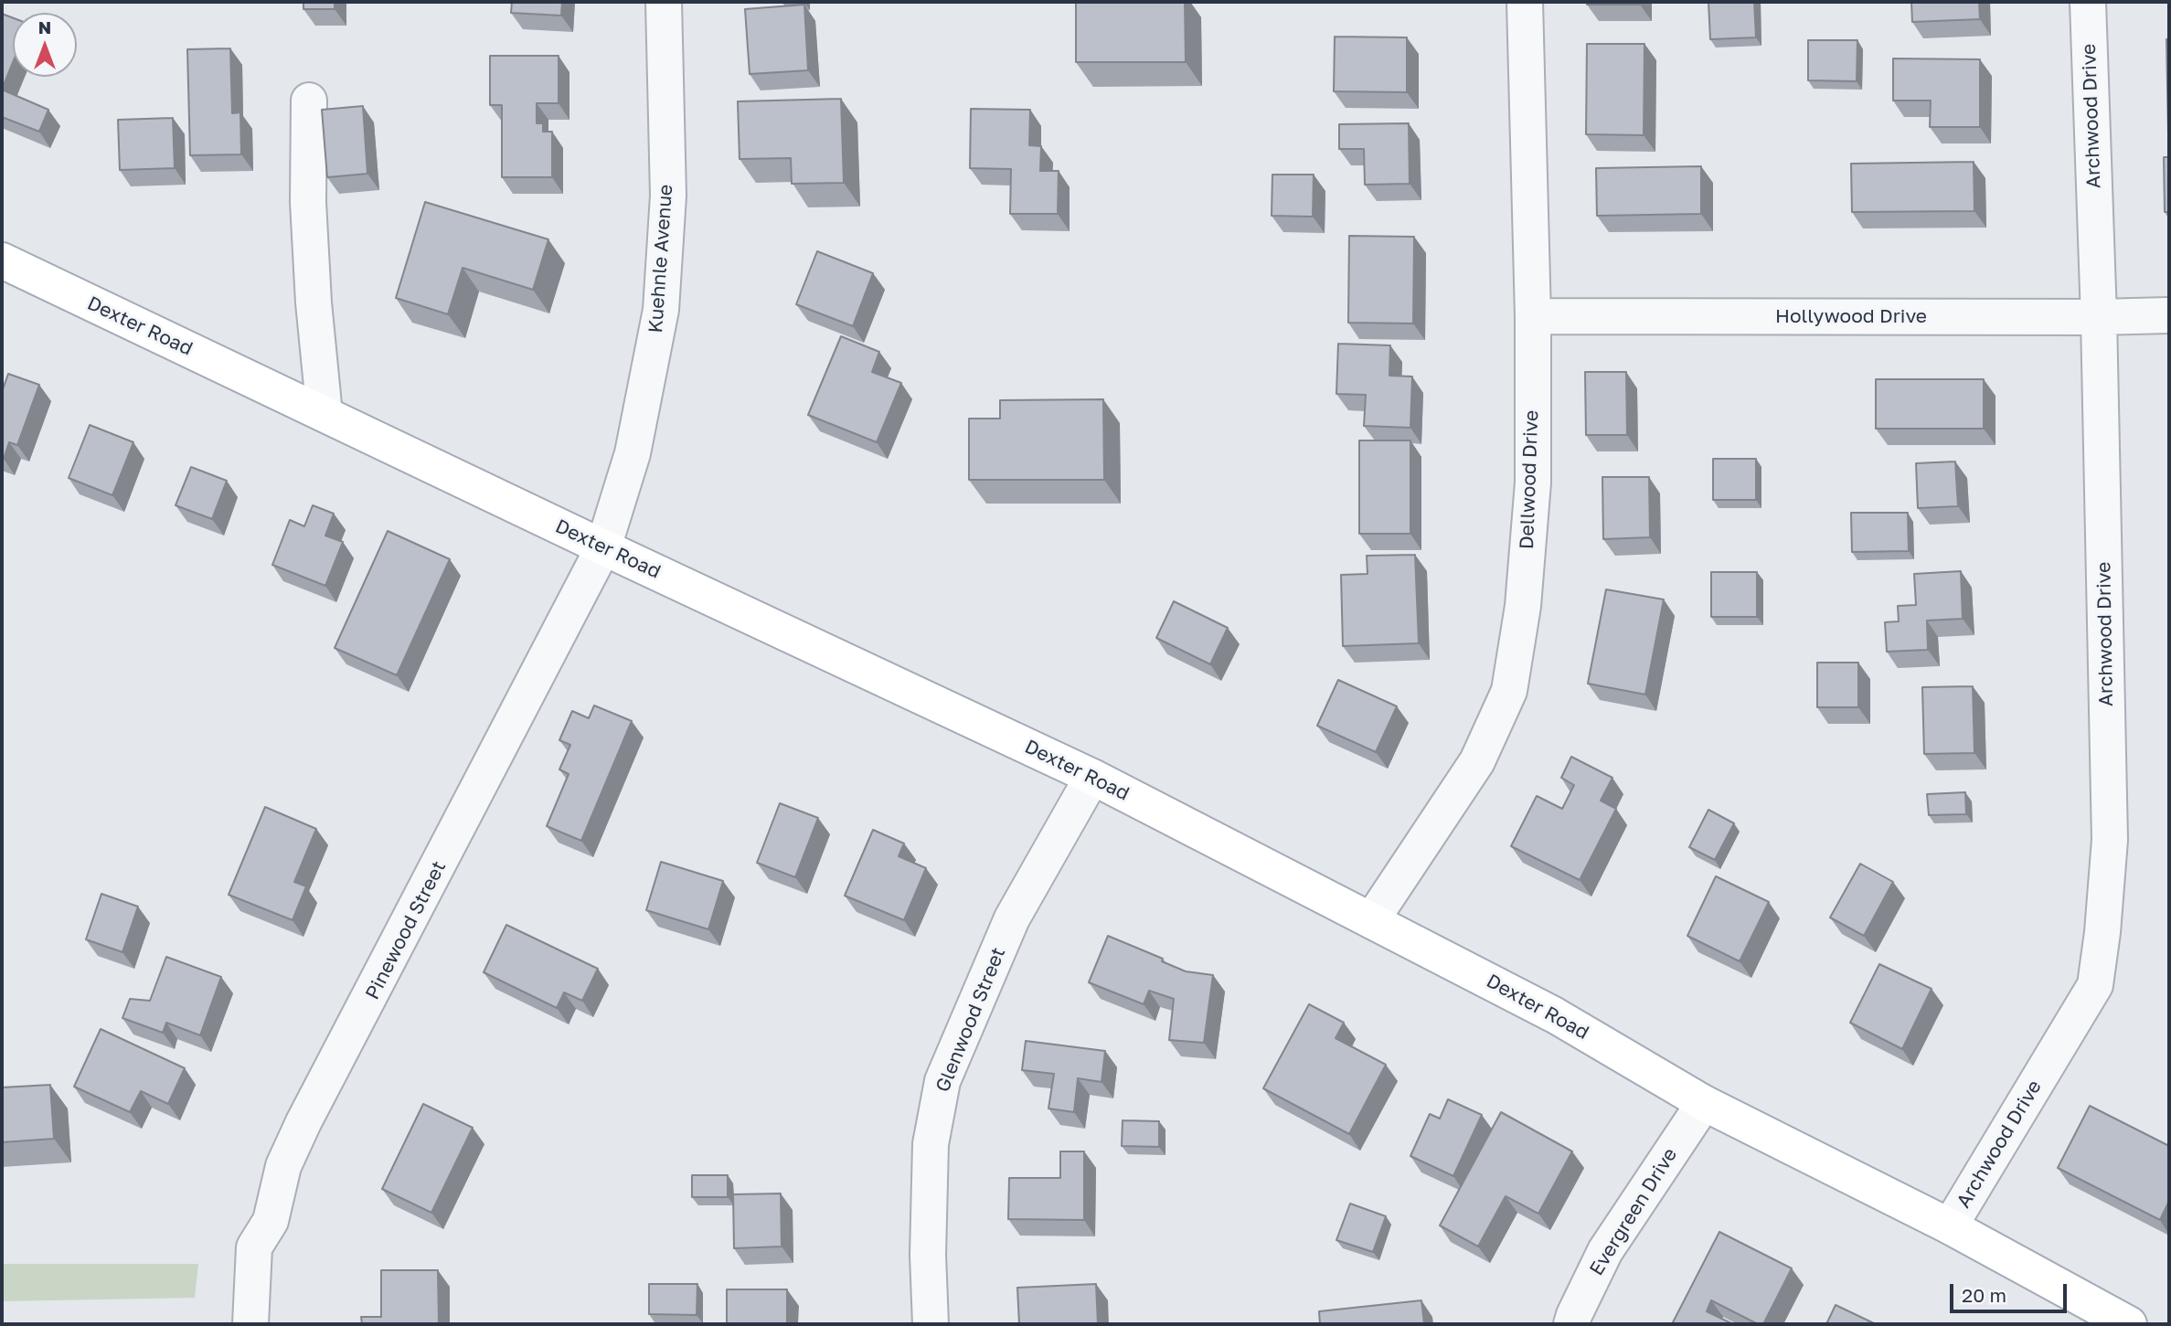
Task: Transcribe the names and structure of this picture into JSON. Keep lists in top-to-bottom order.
{
  "streets": {
    "main road": ["Dexter Road"],
    "street": [
      "Archwood Drive",
      "Kuehnle Avenue",
      "Hollywood Drive",
      "Dellwood Drive",
      "Pinewood Street",
      "Glenwood Street",
      "Evergreen Drive"
    ]
  },
  "crossings": [
    ["Archwood Drive", "Hollywood Drive"],
    ["Archwood Drive", "Dexter Road"],
    ["Kuehnle Avenue", "Dexter Road"],
    ["Kuehnle Avenue", "Pinewood Street"],
    ["Hollywood Drive", "Dellwood Drive"],
    ["Dexter Road", "Dellwood Drive"],
    ["Dexter Road", "Pinewood Street"],
    ["Dexter Road", "Glenwood Street"],
    ["Dexter Road", "Evergreen Drive"]
  ],
  "scale_bar": "20 m",
  "north": "top"
}
